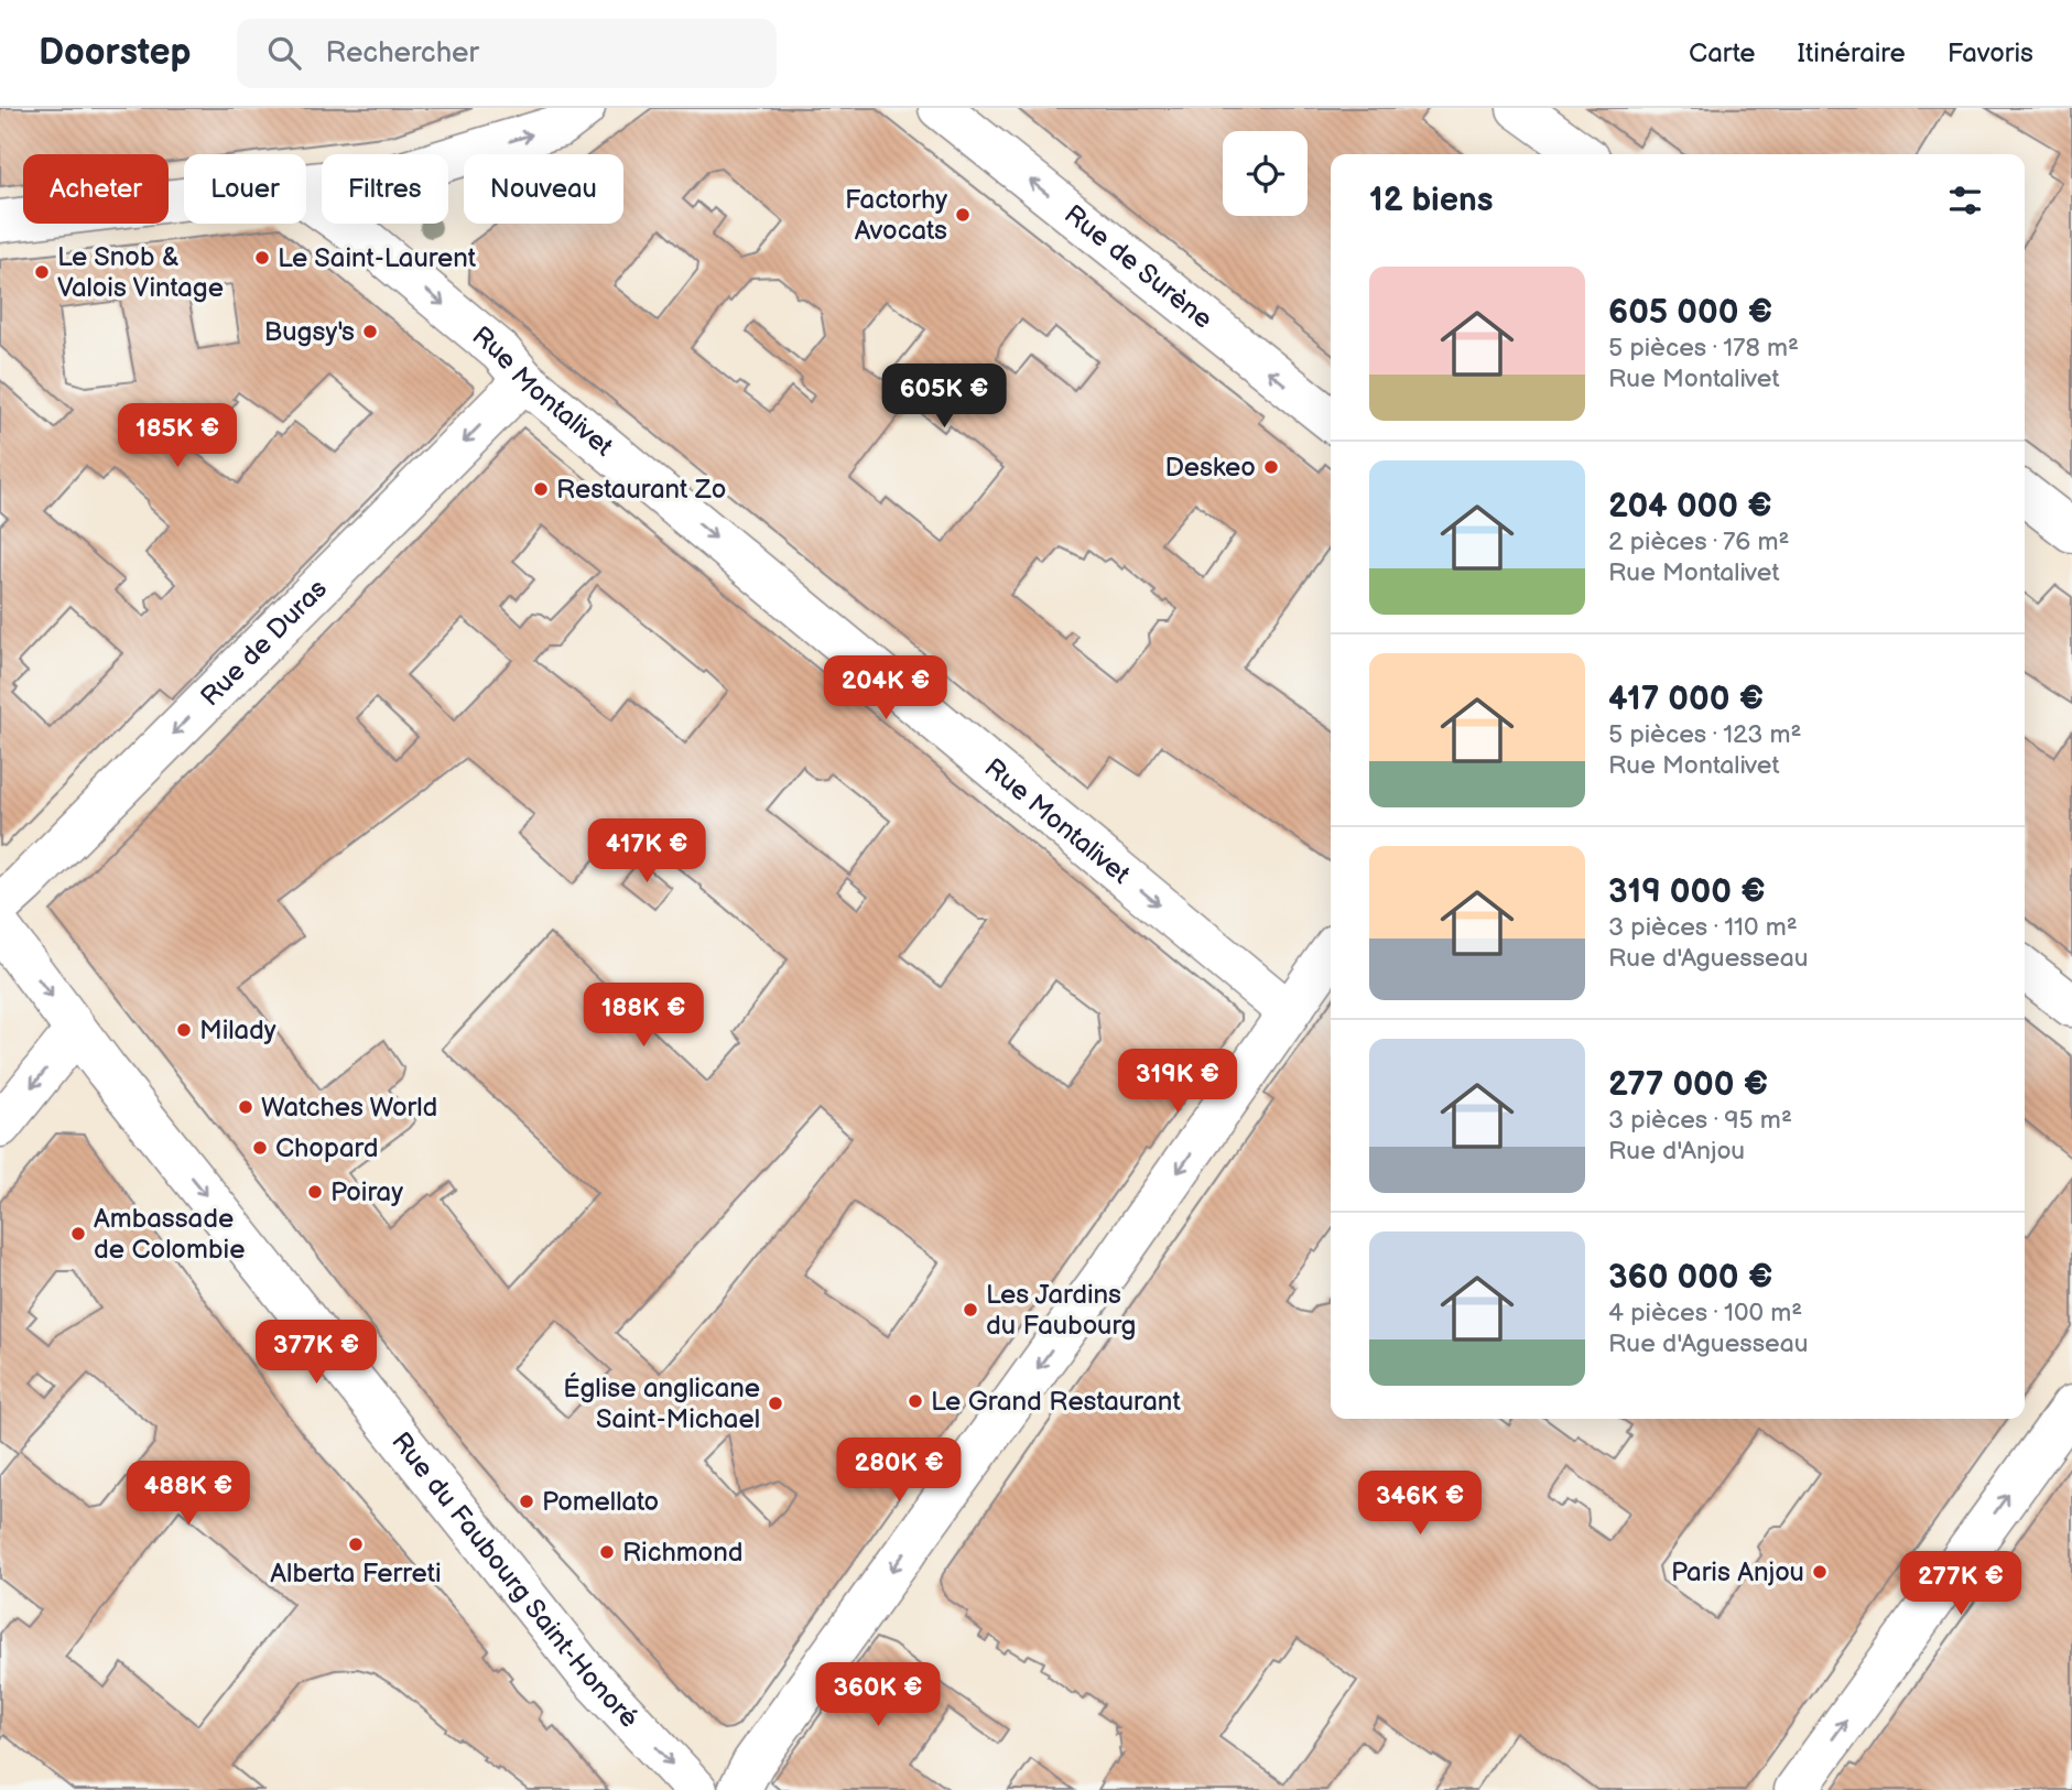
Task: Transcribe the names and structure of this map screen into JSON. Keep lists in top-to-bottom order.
{
  "streets": {
    "street": [
      "Rue de Surène",
      "Rue Montalivet",
      "Rue de Duras",
      "Rue du Faubourg Saint-Honoré"
    ]
  },
  "crossings": [
    ["Rue Montalivet", "Rue de Duras"]
  ],
  "one_way": [
    "Rue de Surène",
    "Rue Montalivet",
    "Rue de Duras",
    "Rue du Faubourg Saint-Honoré"
  ],
  "places": [
    "Factorhy Avocats",
    "Le Saint-Laurent",
    "Le Snob & Valois Vintage",
    "Bugsy's",
    "Deskeo",
    "Restaurant Zo",
    "Milady",
    "Watches World",
    "Chopard",
    "Poiray",
    "Ambassade de Colombie",
    "Les Jardins du Faubourg",
    "Le Grand Restaurant",
    "Église anglicane Saint-Michael",
    "Pomellato",
    "Alberta Ferreti",
    "Richmond",
    "Paris Anjou"
  ],
  "page": {
    "header": "Doorstep",
    "search": "Rechercher",
    "nav": ["Carte", "Itinéraire", "Favoris"],
    "chip": [
      "Acheter",
      "Louer",
      "Filtres",
      "Nouveau"
    ],
    "heading": "12 biens",
    "list": [
      {
        "name": "605 000 €",
        "note": "5 pièces · 178 m² · Rue Montalivet"
      },
      {
        "name": "204 000 €",
        "note": "2 pièces · 76 m² · Rue Montalivet"
      },
      {
        "name": "417 000 €",
        "note": "5 pièces · 123 m² · Rue Montalivet"
      },
      {
        "name": "319 000 €",
        "note": "3 pièces · 110 m² · Rue d'Aguesseau"
      },
      {
        "name": "277 000 €",
        "note": "3 pièces · 95 m² · Rue d'Anjou"
      },
      {
        "name": "360 000 €",
        "note": "4 pièces · 100 m² · Rue d'Aguesseau"
      }
    ],
    "price": [
      "605K €",
      "185K €",
      "204K €",
      "417K €",
      "188K €",
      "319K €",
      "377K €",
      "280K €",
      "488K €",
      "346K €",
      "277K €",
      "360K €"
    ]
  }
}
